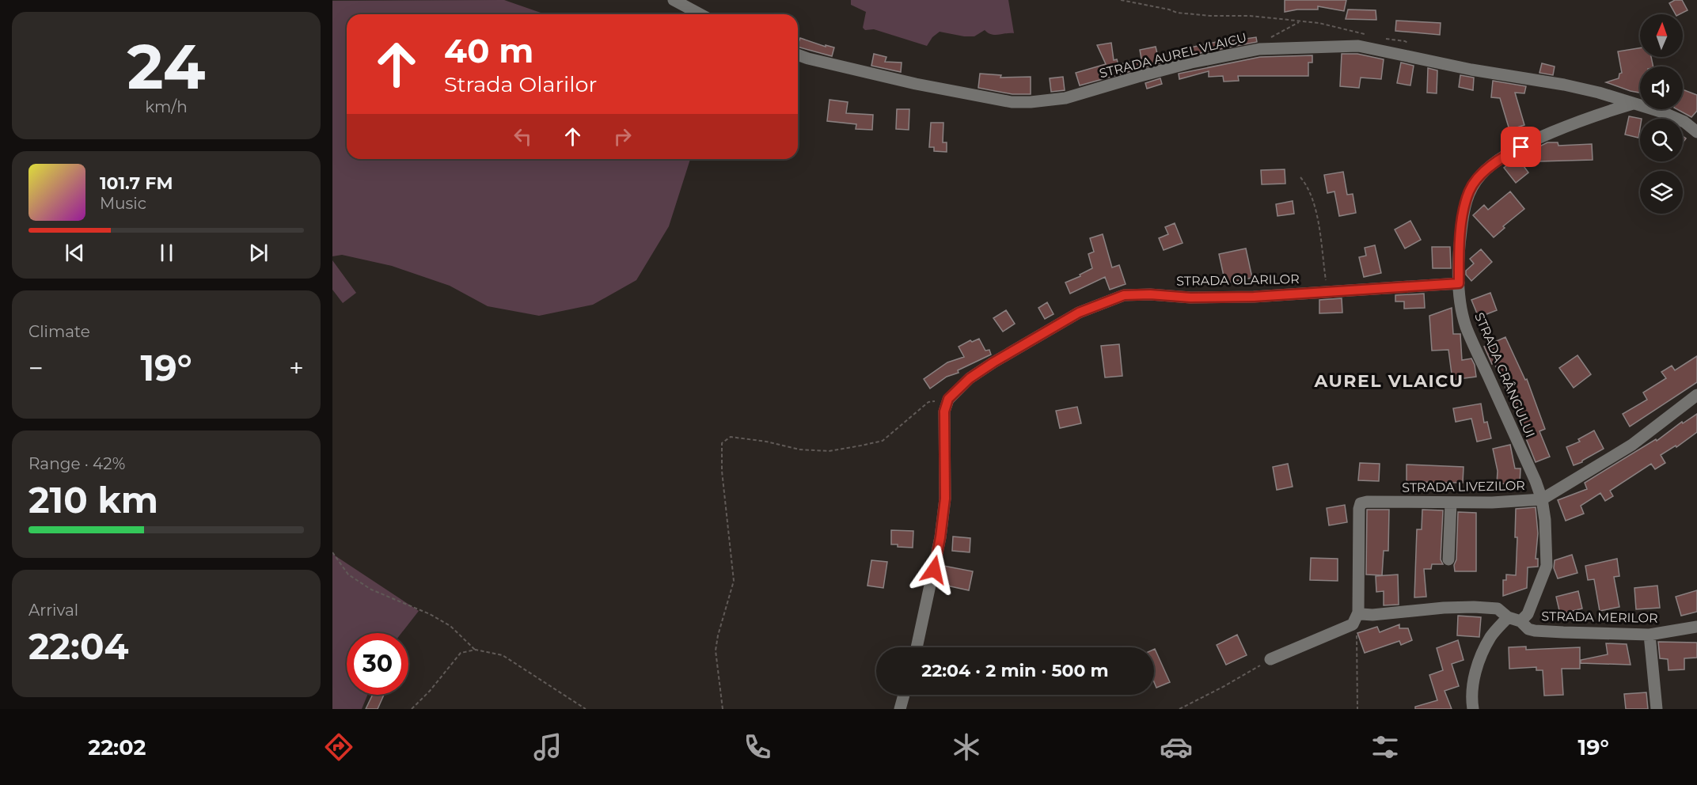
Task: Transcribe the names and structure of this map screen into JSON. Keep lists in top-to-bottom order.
{
  "streets": {
    "street": [
      "STRADA AUREL VLAICU",
      "STRADA OLARILOR",
      "STRADA CRÂNGULUI",
      "STRADA LIVEZILOR",
      "STRADA MERILOR"
    ]
  },
  "crossings": [
    ["STRADA AUREL VLAICU", "STRADA CRÂNGULUI"],
    ["STRADA OLARILOR", "STRADA CRÂNGULUI"],
    ["STRADA CRÂNGULUI", "STRADA LIVEZILOR"],
    ["STRADA CRÂNGULUI", "STRADA MERILOR"],
    ["STRADA LIVEZILOR", "STRADA MERILOR"]
  ],
  "districts": ["AUREL VLAICU"],
  "north": "top",
  "page": {
    "tile": [
      ["24", "km/h"],
      "Climate",
      ["Range · 42%", "210 km"],
      ["Arrival", "22:04"]
    ],
    "turn": ["40 m", "Strada Olarilor"],
    "song": ["101.7 FM", "Music"],
    "heat": ["−", "19°", "+"],
    "limit": "30",
    "trip": "22:04 · 2 min · 500 m",
    "tabs": ["22:02", "19°"]
  }
}
